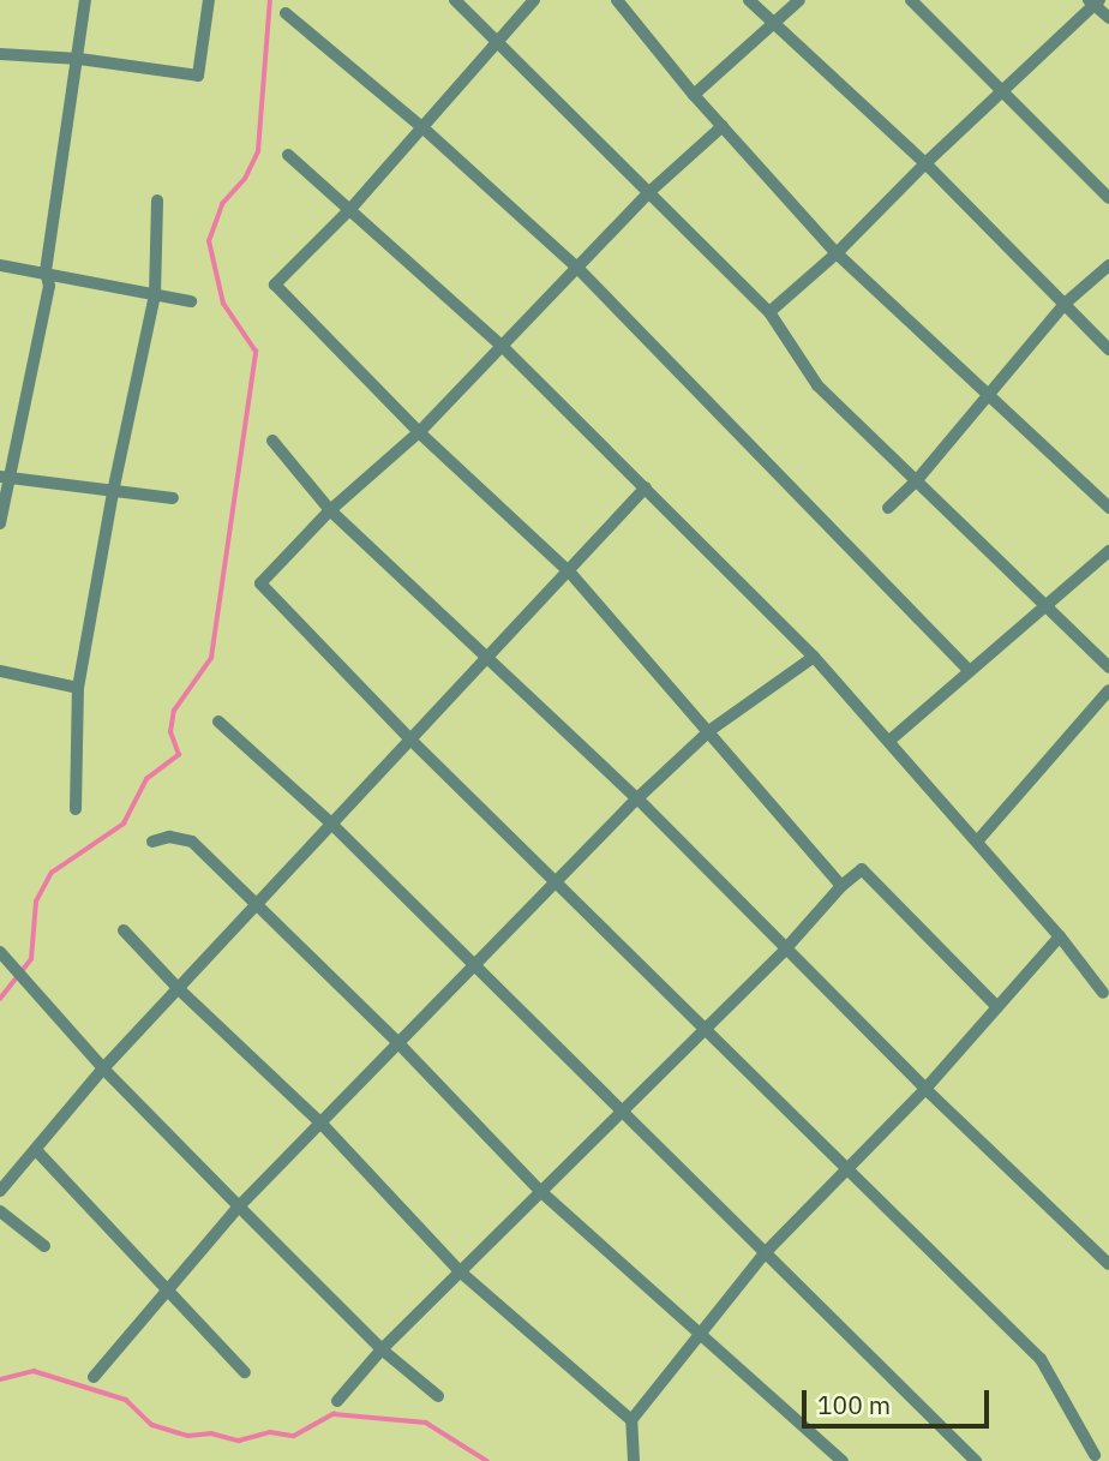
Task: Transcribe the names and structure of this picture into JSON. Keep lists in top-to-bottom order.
{
  "scale_bar": "100 m"
}
